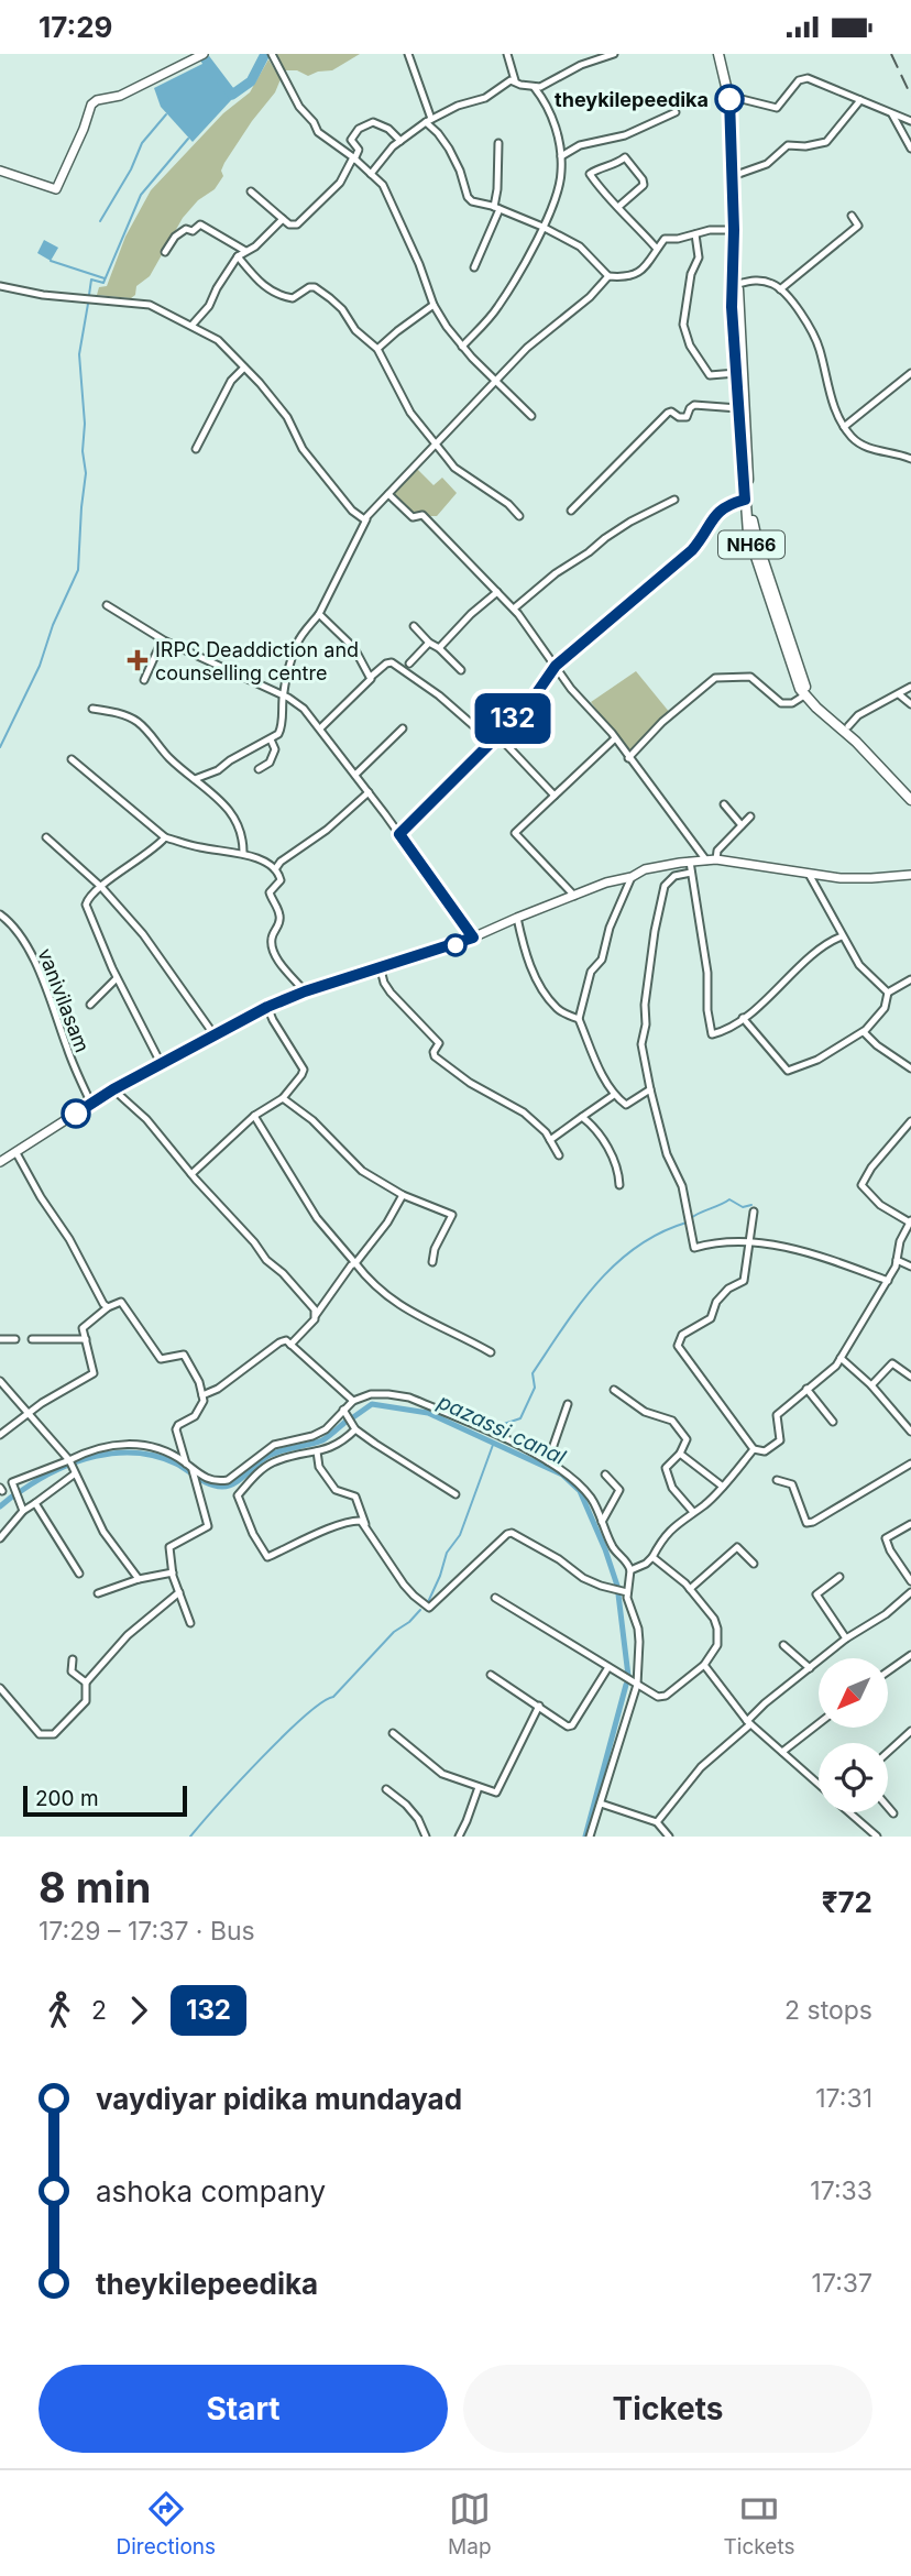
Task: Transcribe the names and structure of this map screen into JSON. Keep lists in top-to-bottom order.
{
  "streets": {
    "highway": ["NH66"],
    "street": ["vanivilasam"]
  },
  "water": ["pazassi canal"],
  "places": {
    "other": ["theykilepeedika"],
    "health": ["IRPC Deaddiction and counselling centre"]
  },
  "lines": ["bus line 132"],
  "scale_bar": "200 m",
  "north": "bottom left",
  "page": {
    "status": "17:29",
    "on_map": "132",
    "scale": "200 m",
    "heading": ["8 min", "17:29 – 17:37 · Bus", "₹72"],
    "legs": ["2", "132", "2 stops"],
    "list": [
      {
        "name": "vaydiyar pidika mundayad",
        "value": "17:31"
      },
      {
        "name": "ashoka company",
        "value": "17:33"
      },
      {
        "name": "theykilepeedika",
        "value": "17:37"
      }
    ],
    "buttons": ["Start", "Tickets"],
    "tabs": ["Directions", "Map", "Tickets"]
  }
}
